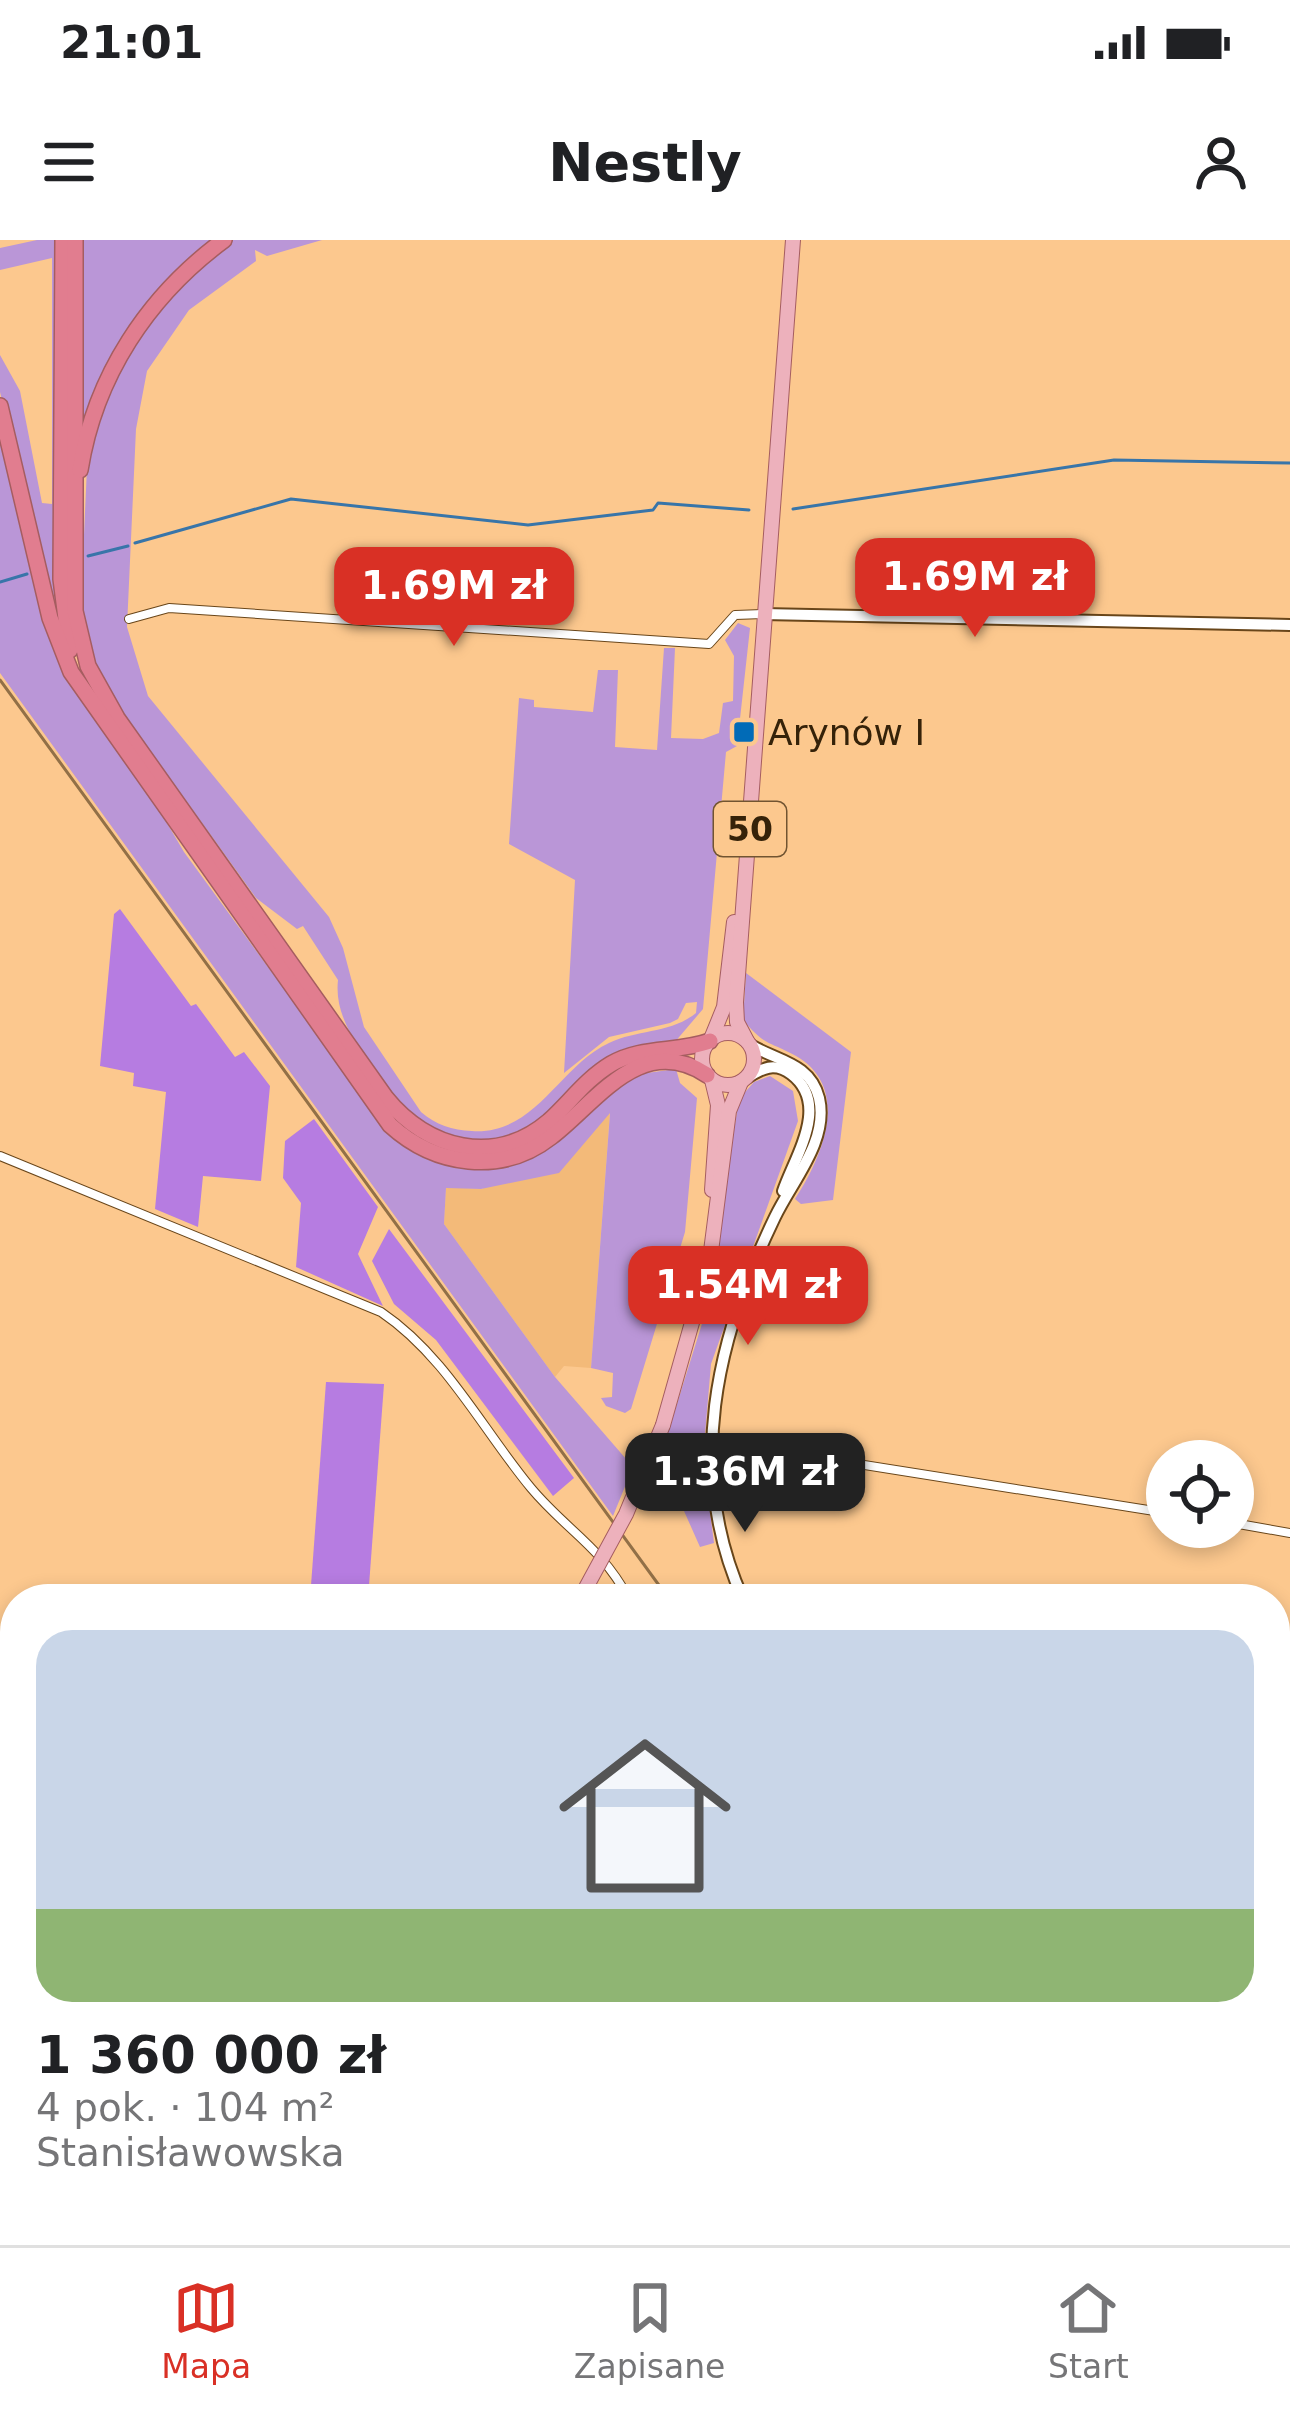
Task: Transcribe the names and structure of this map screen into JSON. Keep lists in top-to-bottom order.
{
  "streets": {
    "main road": ["50"]
  },
  "places": {
    "transit": ["Arynów I"]
  },
  "page": {
    "status": "21:01",
    "header": "Nestly",
    "price": [
      "1.69M zł",
      "1.69M zł",
      "1.54M zł",
      "1.36M zł"
    ],
    "list": [
      {
        "name": "1 360 000 zł",
        "note": "4 pok. · 104 m² · Stanisławowska"
      }
    ],
    "tabs": ["Mapa", "Zapisane", "Start"]
  }
}
